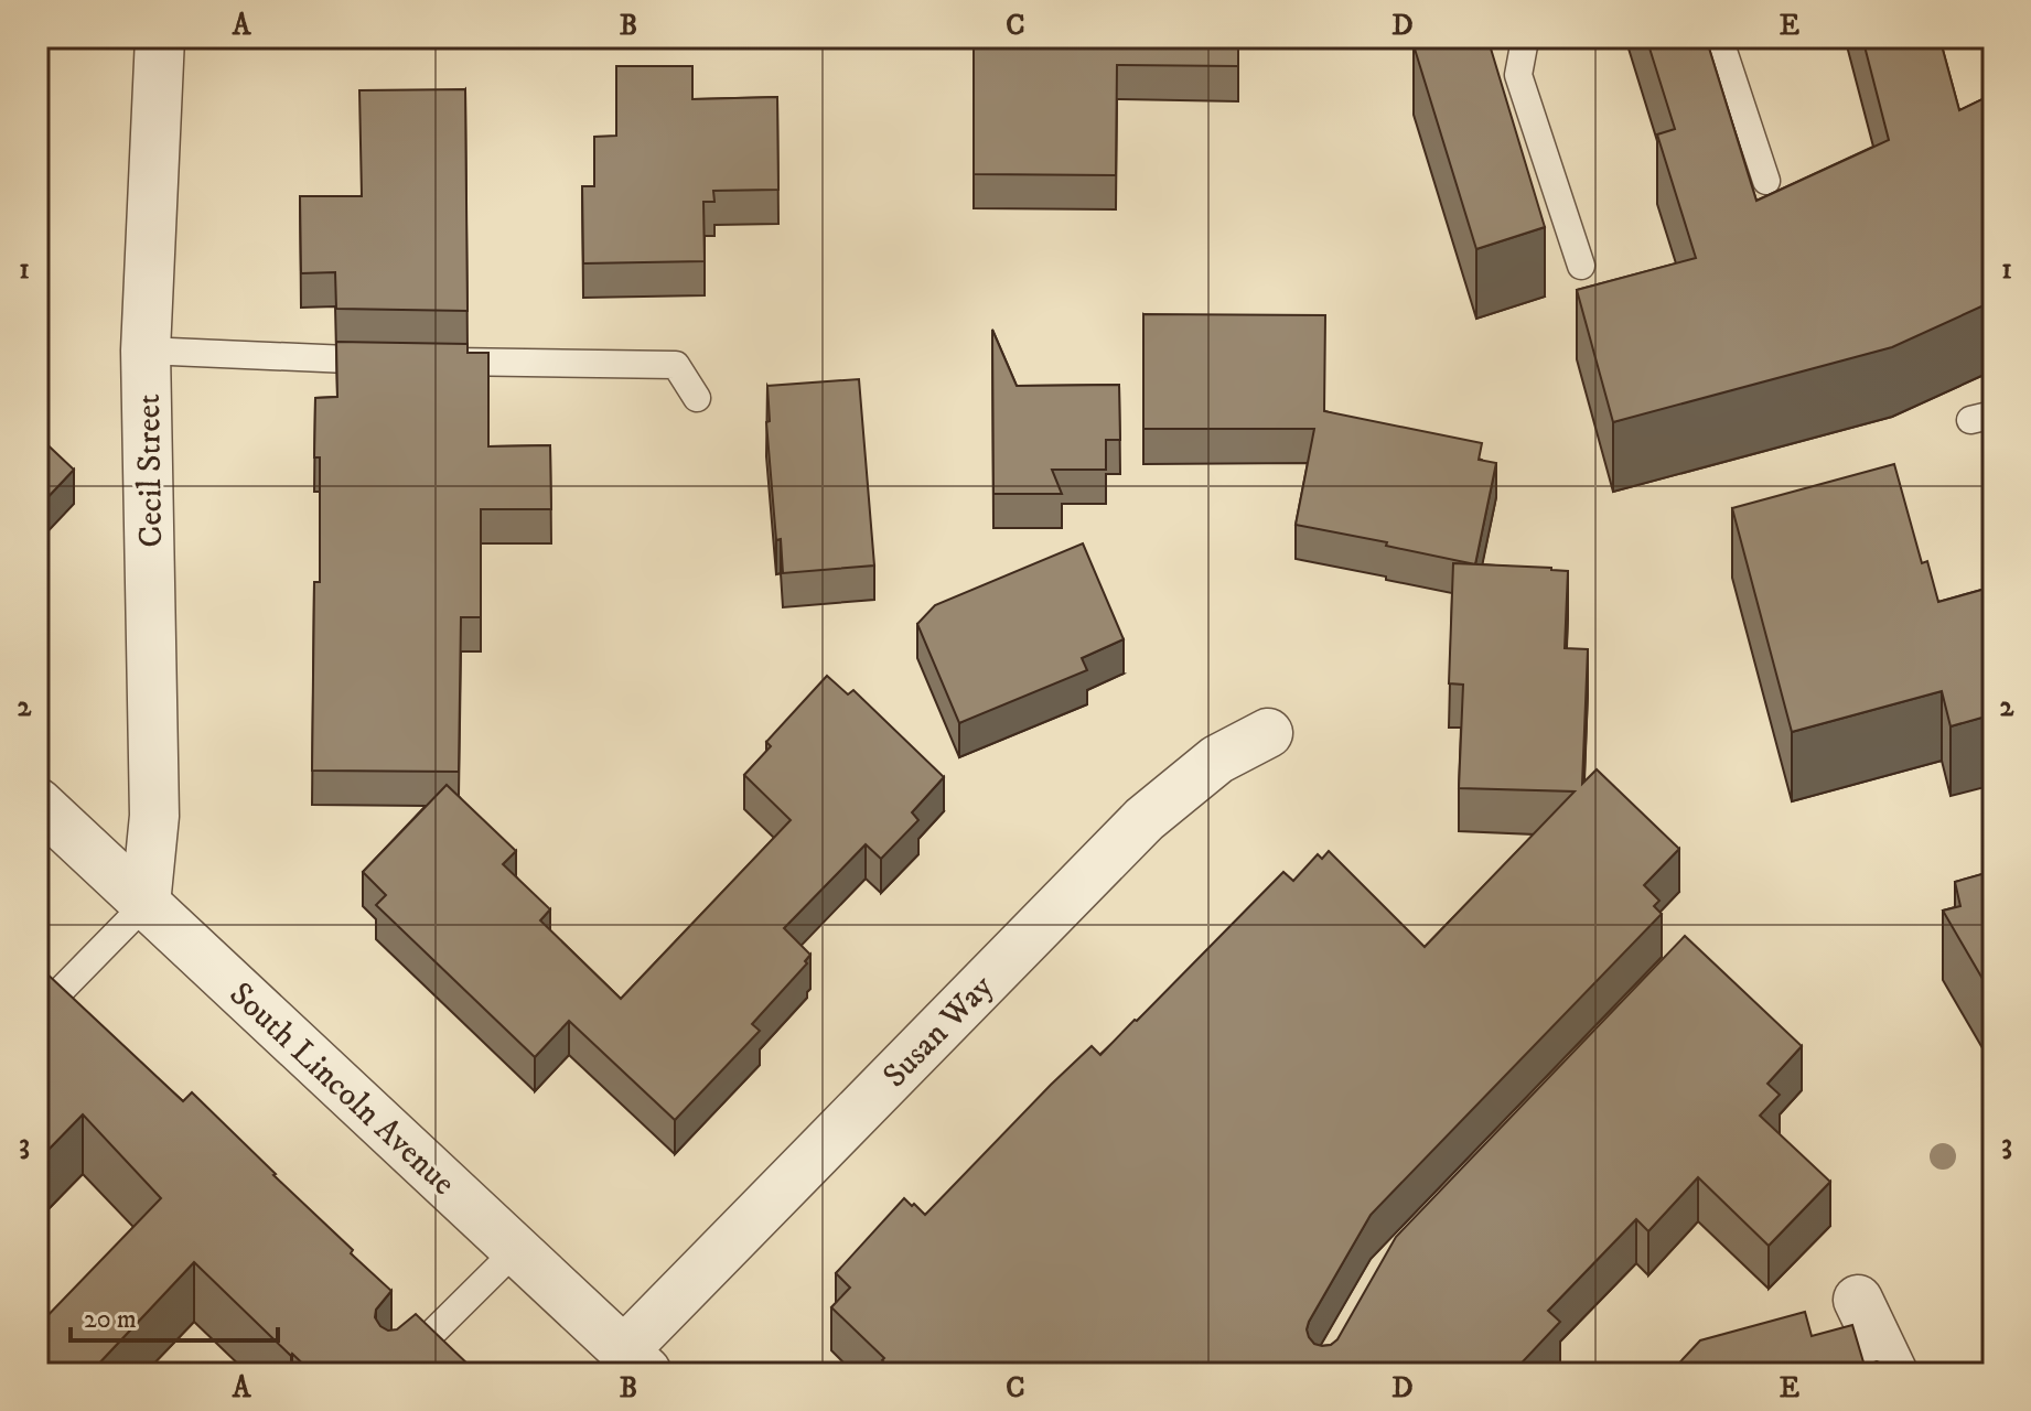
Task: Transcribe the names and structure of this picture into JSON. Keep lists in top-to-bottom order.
{
  "streets": {
    "street": ["Cecil Street", "Susan Way", "South Lincoln Avenue"]
  },
  "crossings": [
    ["Cecil Street", "South Lincoln Avenue"],
    ["Susan Way", "South Lincoln Avenue"]
  ],
  "scale_bar": "20 m",
  "grid": {
    "columns": [
      "A",
      "B",
      "C",
      "D",
      "E"
    ],
    "rows": ["1", "2", "3"]
  }
}
